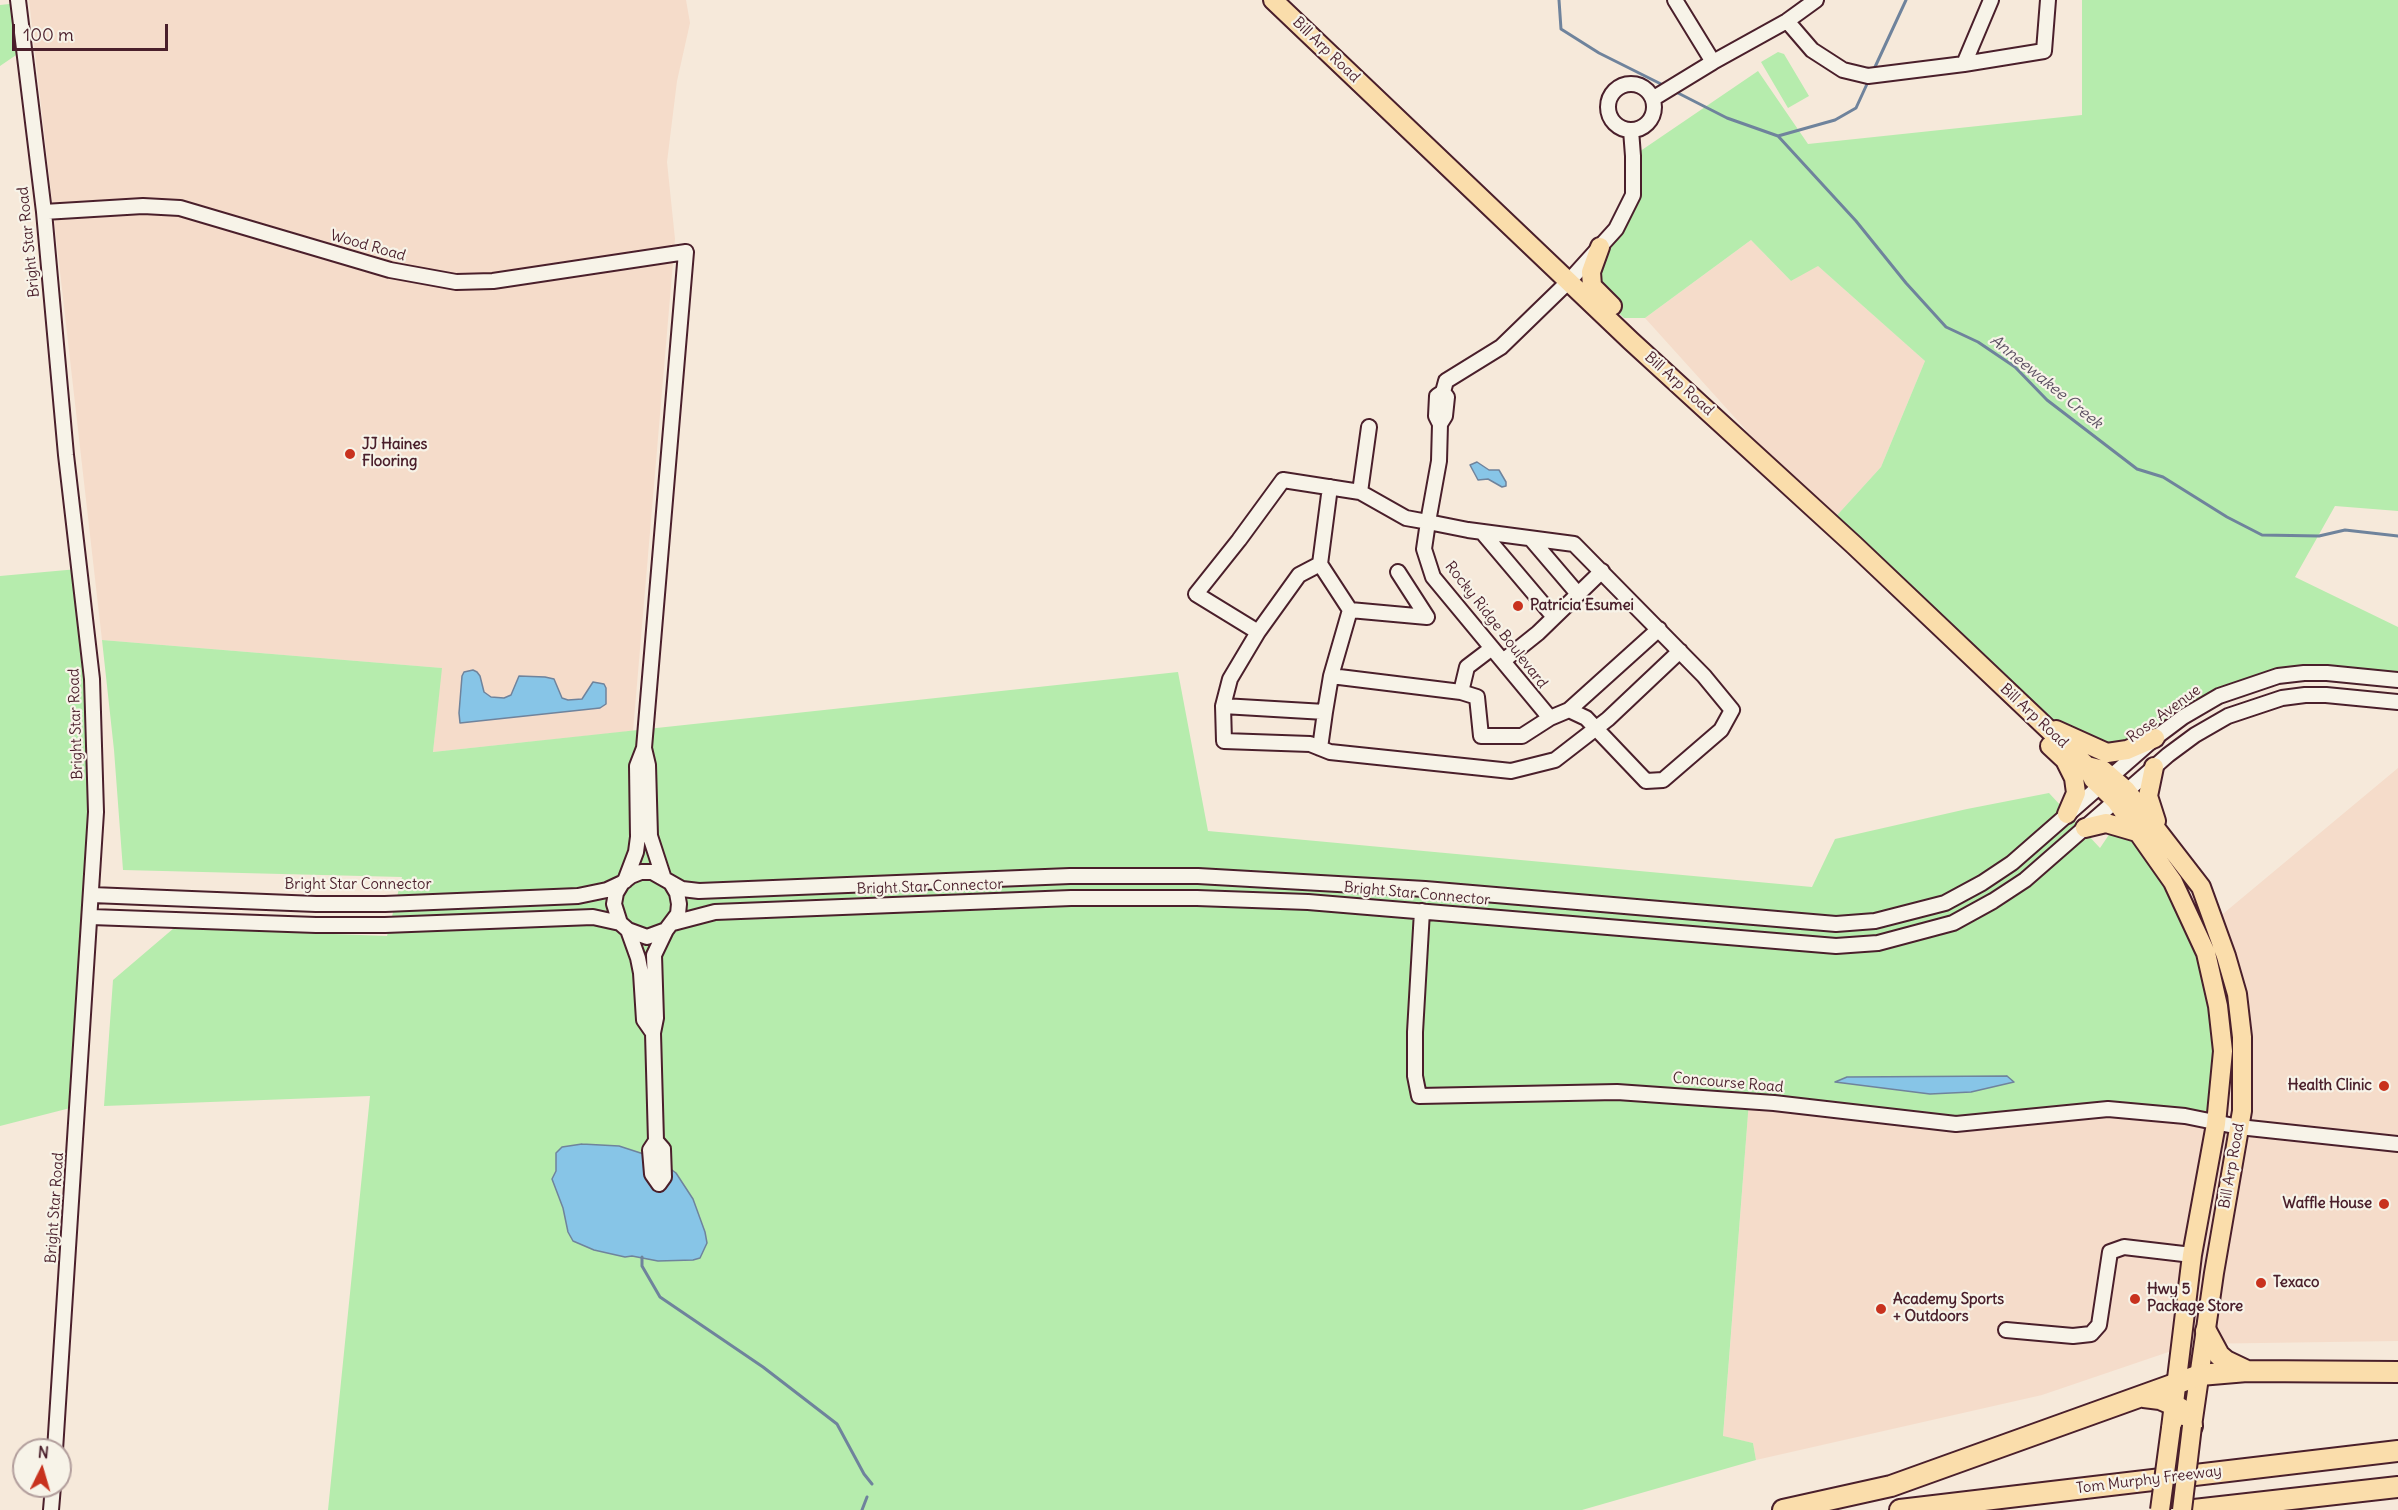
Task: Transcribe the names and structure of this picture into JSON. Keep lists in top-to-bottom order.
{
  "streets": {
    "highway": ["Tom Murphy Freeway"],
    "main road": ["Bill Arp Road"],
    "street": [
      "Bright Star Road",
      "Wood Road",
      "Rocky Ridge Boulevard",
      "Rose Avenue",
      "Bright Star Connector",
      "Concourse Road"
    ]
  },
  "crossings": [
    ["Bill Arp Road", "Rocky Ridge Boulevard"],
    ["Bill Arp Road", "Rose Avenue"],
    ["Bill Arp Road", "Bright Star Connector"],
    ["Bill Arp Road", "Concourse Road"],
    ["Bright Star Road", "Wood Road"],
    ["Bright Star Road", "Bright Star Connector"],
    ["Rose Avenue", "Bright Star Connector"],
    ["Bright Star Connector", "Concourse Road"]
  ],
  "water": ["Anneewakee Creek"],
  "places": [
    "JJ Haines Flooring",
    "Patricia Esumei",
    "Health Clinic",
    "Waffle House",
    "Texaco",
    "Hwy 5 Package Store",
    "Academy Sports + Outdoors"
  ],
  "scale_bar": "100 m",
  "north": "top"
}
